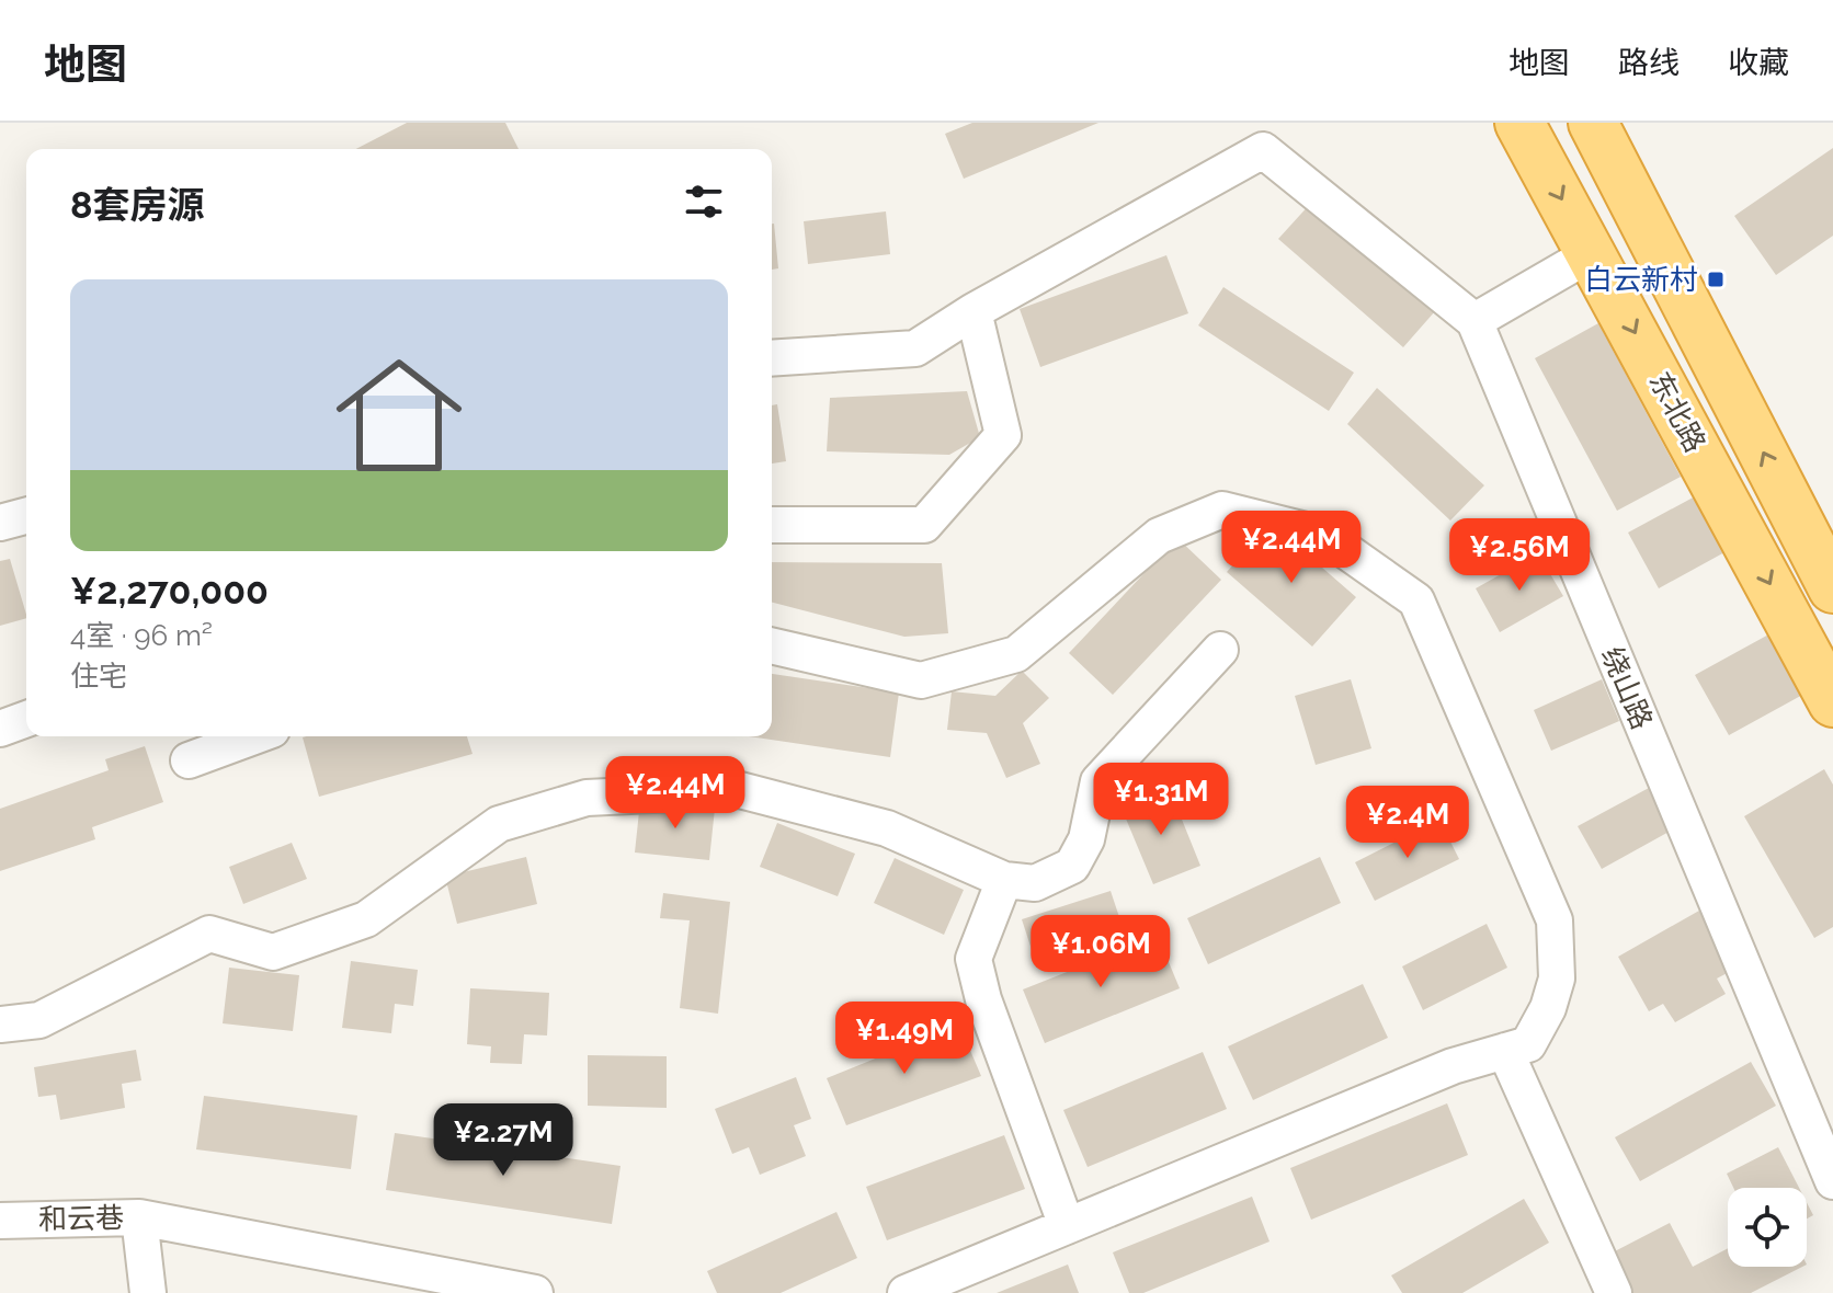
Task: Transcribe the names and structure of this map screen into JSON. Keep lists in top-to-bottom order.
{
  "streets": {
    "highway": ["东北路"],
    "street": ["绕山路", "和云巷"]
  },
  "places": {
    "transit": ["白云新村"]
  },
  "page": {
    "header": "地图",
    "nav": ["地图", "路线", "收藏"],
    "heading": "8套房源",
    "list": [
      {
        "name": "¥2,270,000",
        "note": "4室 · 96 m² · 住宅"
      }
    ],
    "price": [
      "¥2.44M",
      "¥2.56M",
      "¥2.44M",
      "¥1.31M",
      "¥2.4M",
      "¥1.06M",
      "¥1.49M",
      "¥2.27M"
    ]
  }
}
